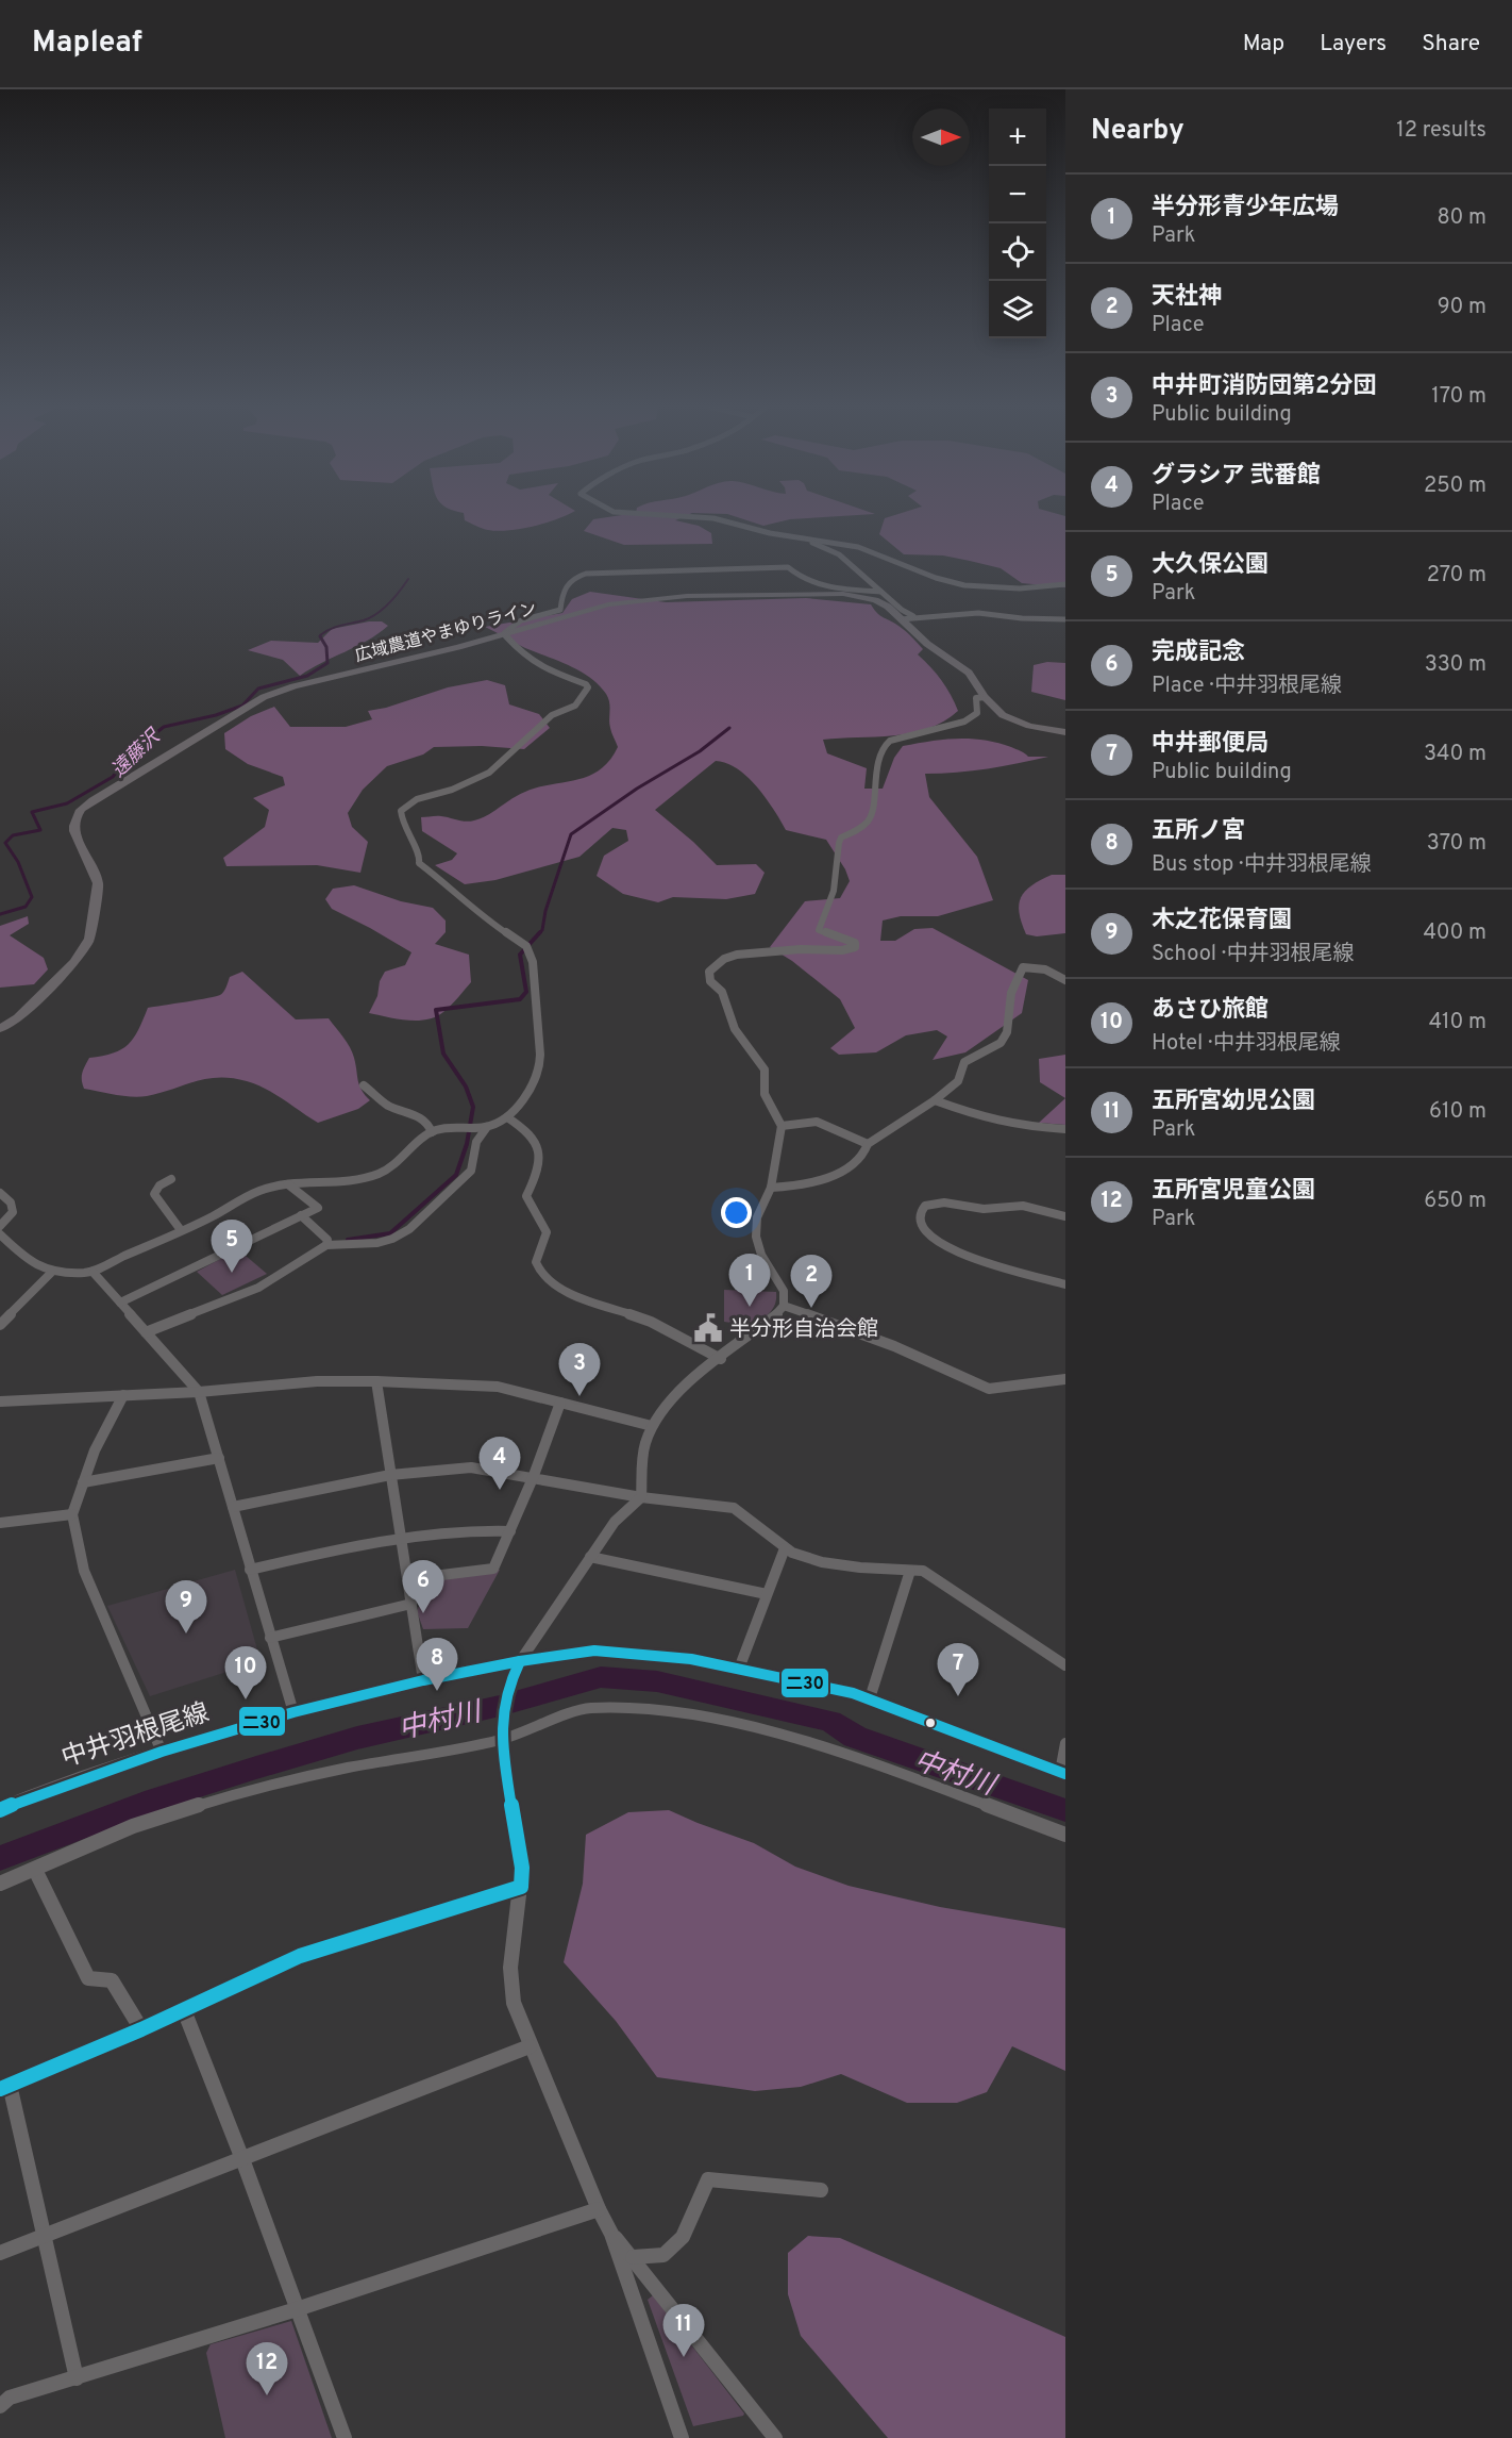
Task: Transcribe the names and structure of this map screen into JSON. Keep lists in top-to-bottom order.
{
  "streets": {
    "street": ["広域農道やまゆりライン", "中井羽根尾線"]
  },
  "water": ["遠藤沢", "中村川"],
  "places": {
    "public building": ["半分形自治会館"]
  },
  "lines": ["transit line 二30"],
  "north": "right",
  "page": {
    "header": "Mapleaf",
    "nav": ["Map", "Layers", "Share"],
    "heading": ["Nearby", "12 results"],
    "map_buttons": ["+", "−"],
    "list": [
      {
        "mark": "1",
        "name": "半分形青少年広場",
        "note": "Park",
        "value": "80 m"
      },
      {
        "mark": "2",
        "name": "天社神",
        "note": "Place",
        "value": "90 m"
      },
      {
        "mark": "3",
        "name": "中井町消防団第2分団",
        "note": "Public building",
        "value": "170 m"
      },
      {
        "mark": "4",
        "name": "グラシア 弐番館",
        "note": "Place",
        "value": "250 m"
      },
      {
        "mark": "5",
        "name": "大久保公園",
        "note": "Park",
        "value": "270 m"
      },
      {
        "mark": "6",
        "name": "完成記念",
        "note": "Place · 中井羽根尾線",
        "value": "330 m"
      },
      {
        "mark": "7",
        "name": "中井郵便局",
        "note": "Public building",
        "value": "340 m"
      },
      {
        "mark": "8",
        "name": "五所ノ宮",
        "note": "Bus stop · 中井羽根尾線",
        "value": "370 m"
      },
      {
        "mark": "9",
        "name": "木之花保育園",
        "note": "School · 中井羽根尾線",
        "value": "400 m"
      },
      {
        "mark": "10",
        "name": "あさひ旅館",
        "note": "Hotel · 中井羽根尾線",
        "value": "410 m"
      },
      {
        "mark": "11",
        "name": "五所宮幼児公園",
        "note": "Park",
        "value": "610 m"
      },
      {
        "mark": "12",
        "name": "五所宮児童公園",
        "note": "Park",
        "value": "650 m"
      }
    ],
    "pins": [
      "5",
      "1",
      "2",
      "3",
      "4",
      "6",
      "9",
      "8",
      "7",
      "10",
      "11",
      "12"
    ]
  }
}
